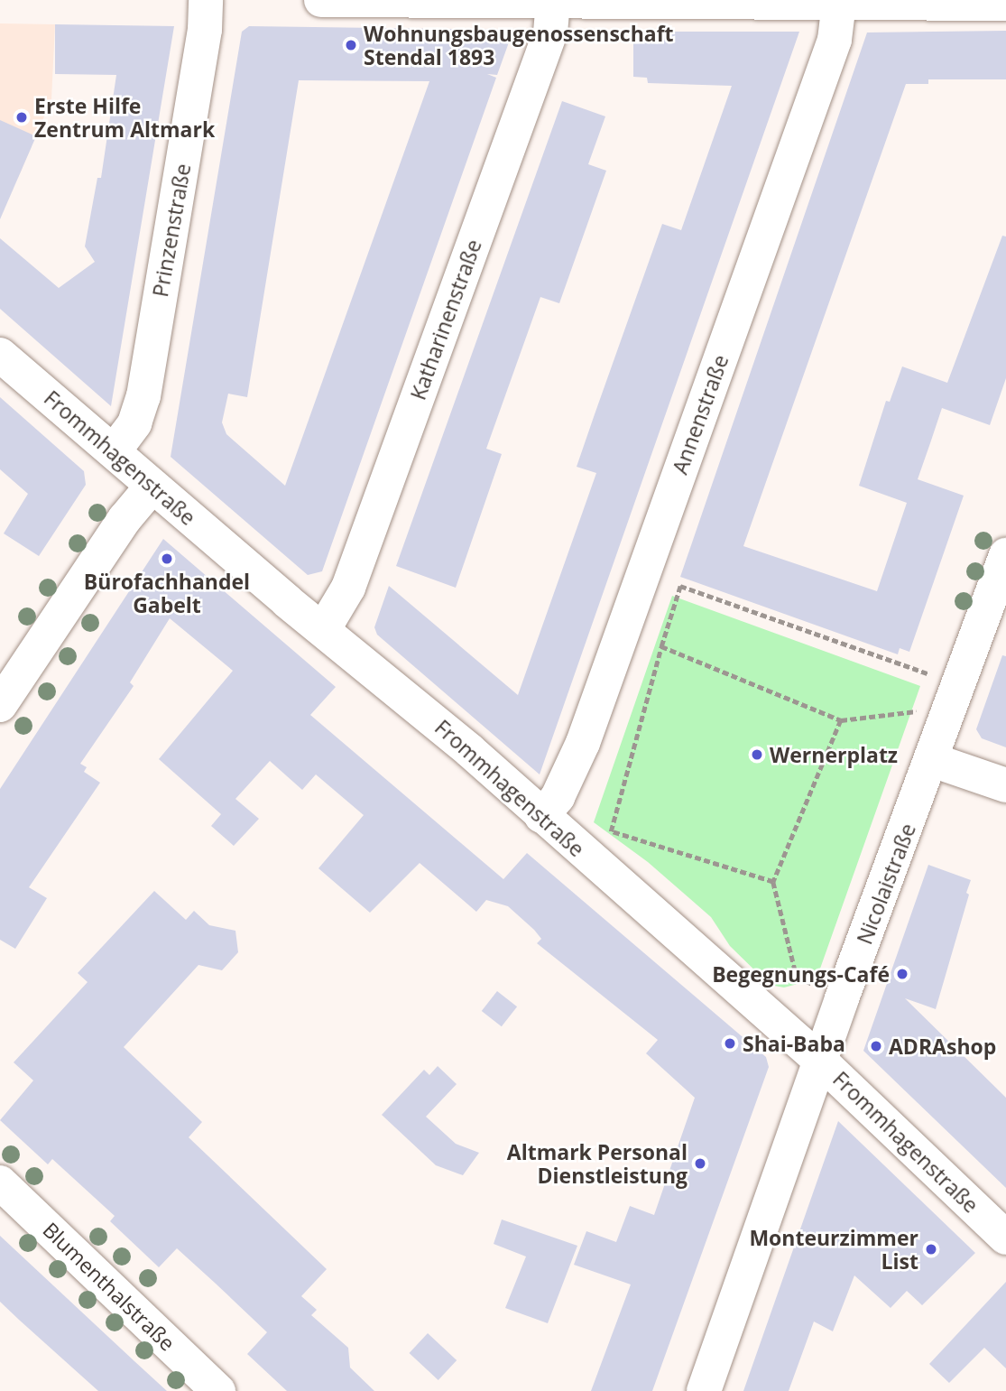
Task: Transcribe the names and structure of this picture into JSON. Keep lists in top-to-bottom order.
{
  "streets": {
    "street": [
      "Prinzenstraße",
      "Katharinenstraße",
      "Annenstraße",
      "Frommhagenstraße",
      "Nicolaistraße",
      "Blumenthalstraße"
    ]
  },
  "crossings": [
    ["Prinzenstraße", "Frommhagenstraße"],
    ["Katharinenstraße", "Frommhagenstraße"],
    ["Annenstraße", "Frommhagenstraße"],
    ["Frommhagenstraße", "Nicolaistraße"]
  ],
  "places": [
    "Wohnungsbaugenossenschaft Stendal 1893",
    "Erste Hilfe Zentrum Altmark",
    "Bürofachhandel Gabelt",
    "Wernerplatz",
    "Begegnungs-Café",
    "Shai-Baba",
    "ADRAshop",
    "Altmark Personal Dienstleistung",
    "Monteurzimmer List"
  ]
}
